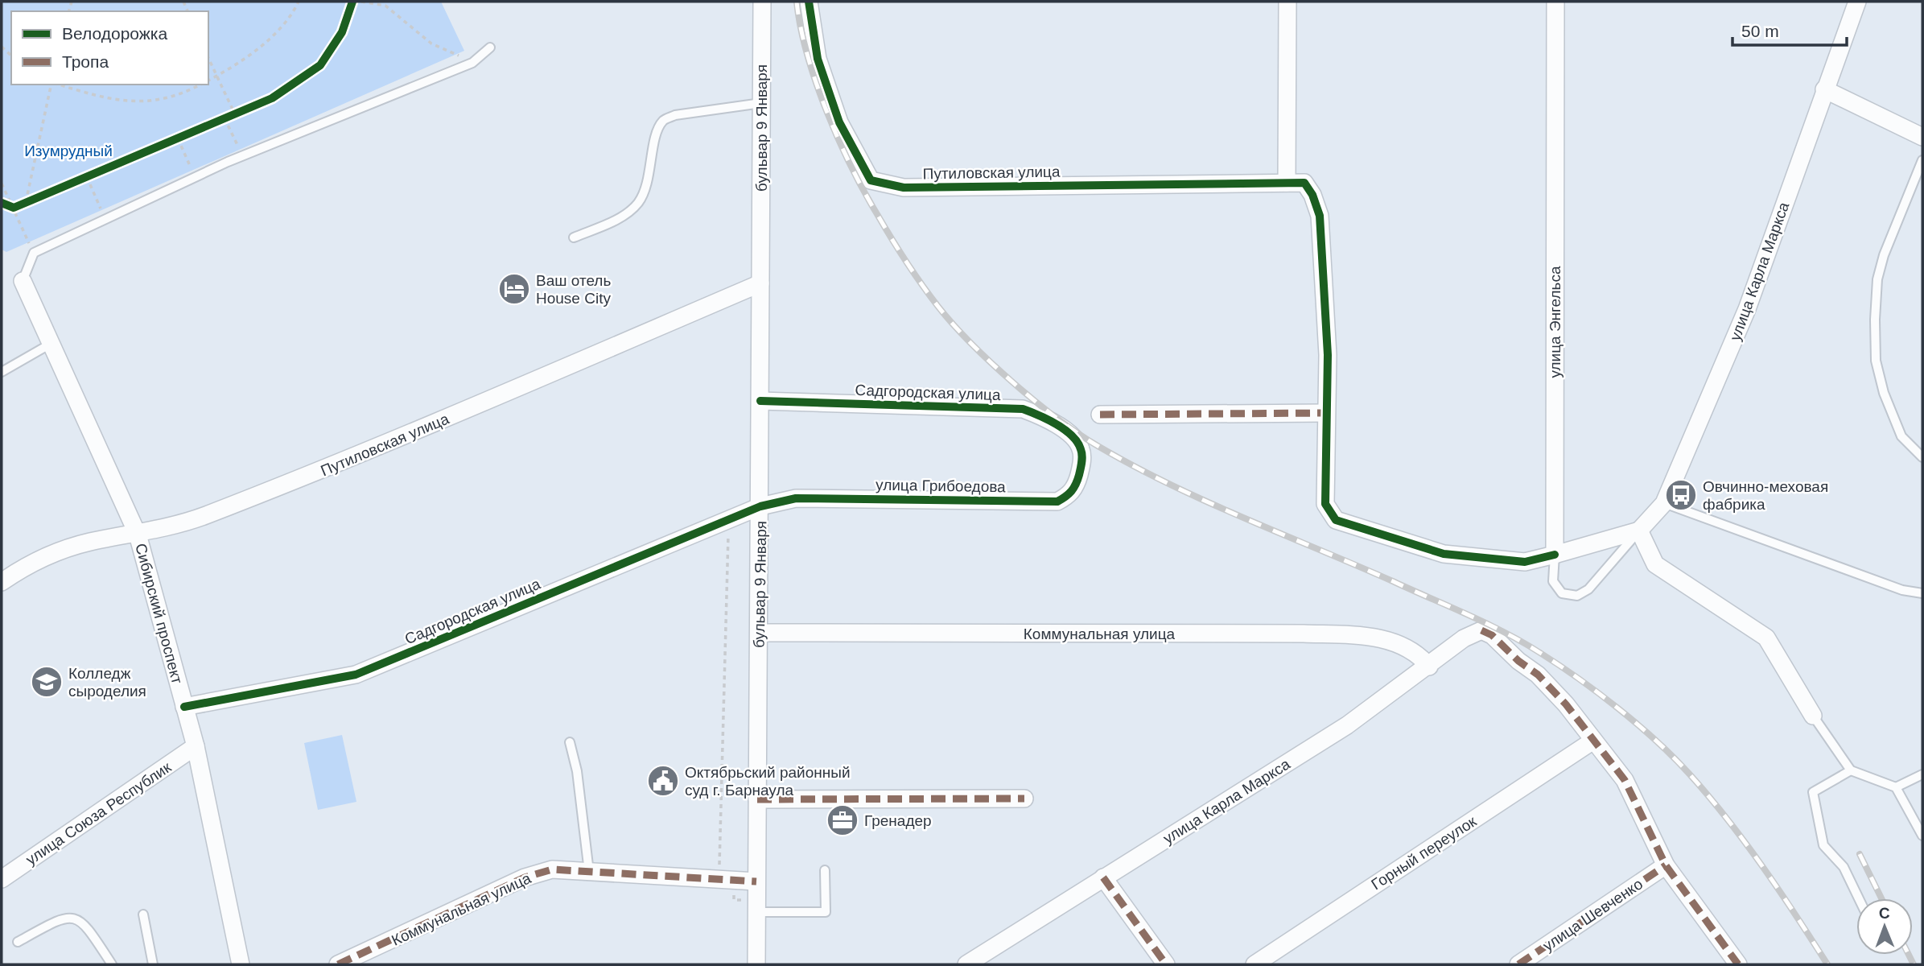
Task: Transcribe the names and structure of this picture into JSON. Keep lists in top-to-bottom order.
{
  "streets": {
    "street": [
      "бульвар 9 Января",
      "Путиловская улица",
      "улица Карла Маркса",
      "улица Энгельса",
      "Садгородская улица",
      "улица Грибоедова",
      "Сибирский проспект",
      "Коммунальная улица",
      "улица Союза Республик",
      "Горный переулок",
      "улица Шевченко"
    ]
  },
  "crossings": [
    ["бульвар 9 Января", "Путиловская улица"],
    ["бульвар 9 Января", "Садгородская улица"],
    ["бульвар 9 Января", "улица Грибоедова"],
    ["бульвар 9 Января", "Коммунальная улица"],
    ["Путиловская улица", "Сибирский проспект"],
    ["улица Карла Маркса", "Коммунальная улица"],
    ["улица Карла Маркса", "Горный переулок"],
    ["Садгородская улица", "улица Грибоедова"],
    ["Садгородская улица", "Сибирский проспект"],
    ["Сибирский проспект", "улица Союза Республик"]
  ],
  "parks": ["Изумрудный"],
  "places": {
    "hotel": ["Ваш отель House City"],
    "bus stop": ["Овчинно-меховая фабрика"],
    "school or university": ["Колледж сыроделия"],
    "public building": ["Октябрьский районный суд г. Барнаула"],
    "office": ["Гренадер"]
  },
  "legend": ["Велодорожка", "Тропа"],
  "scale_bar": "50 m",
  "north": "top"
}
